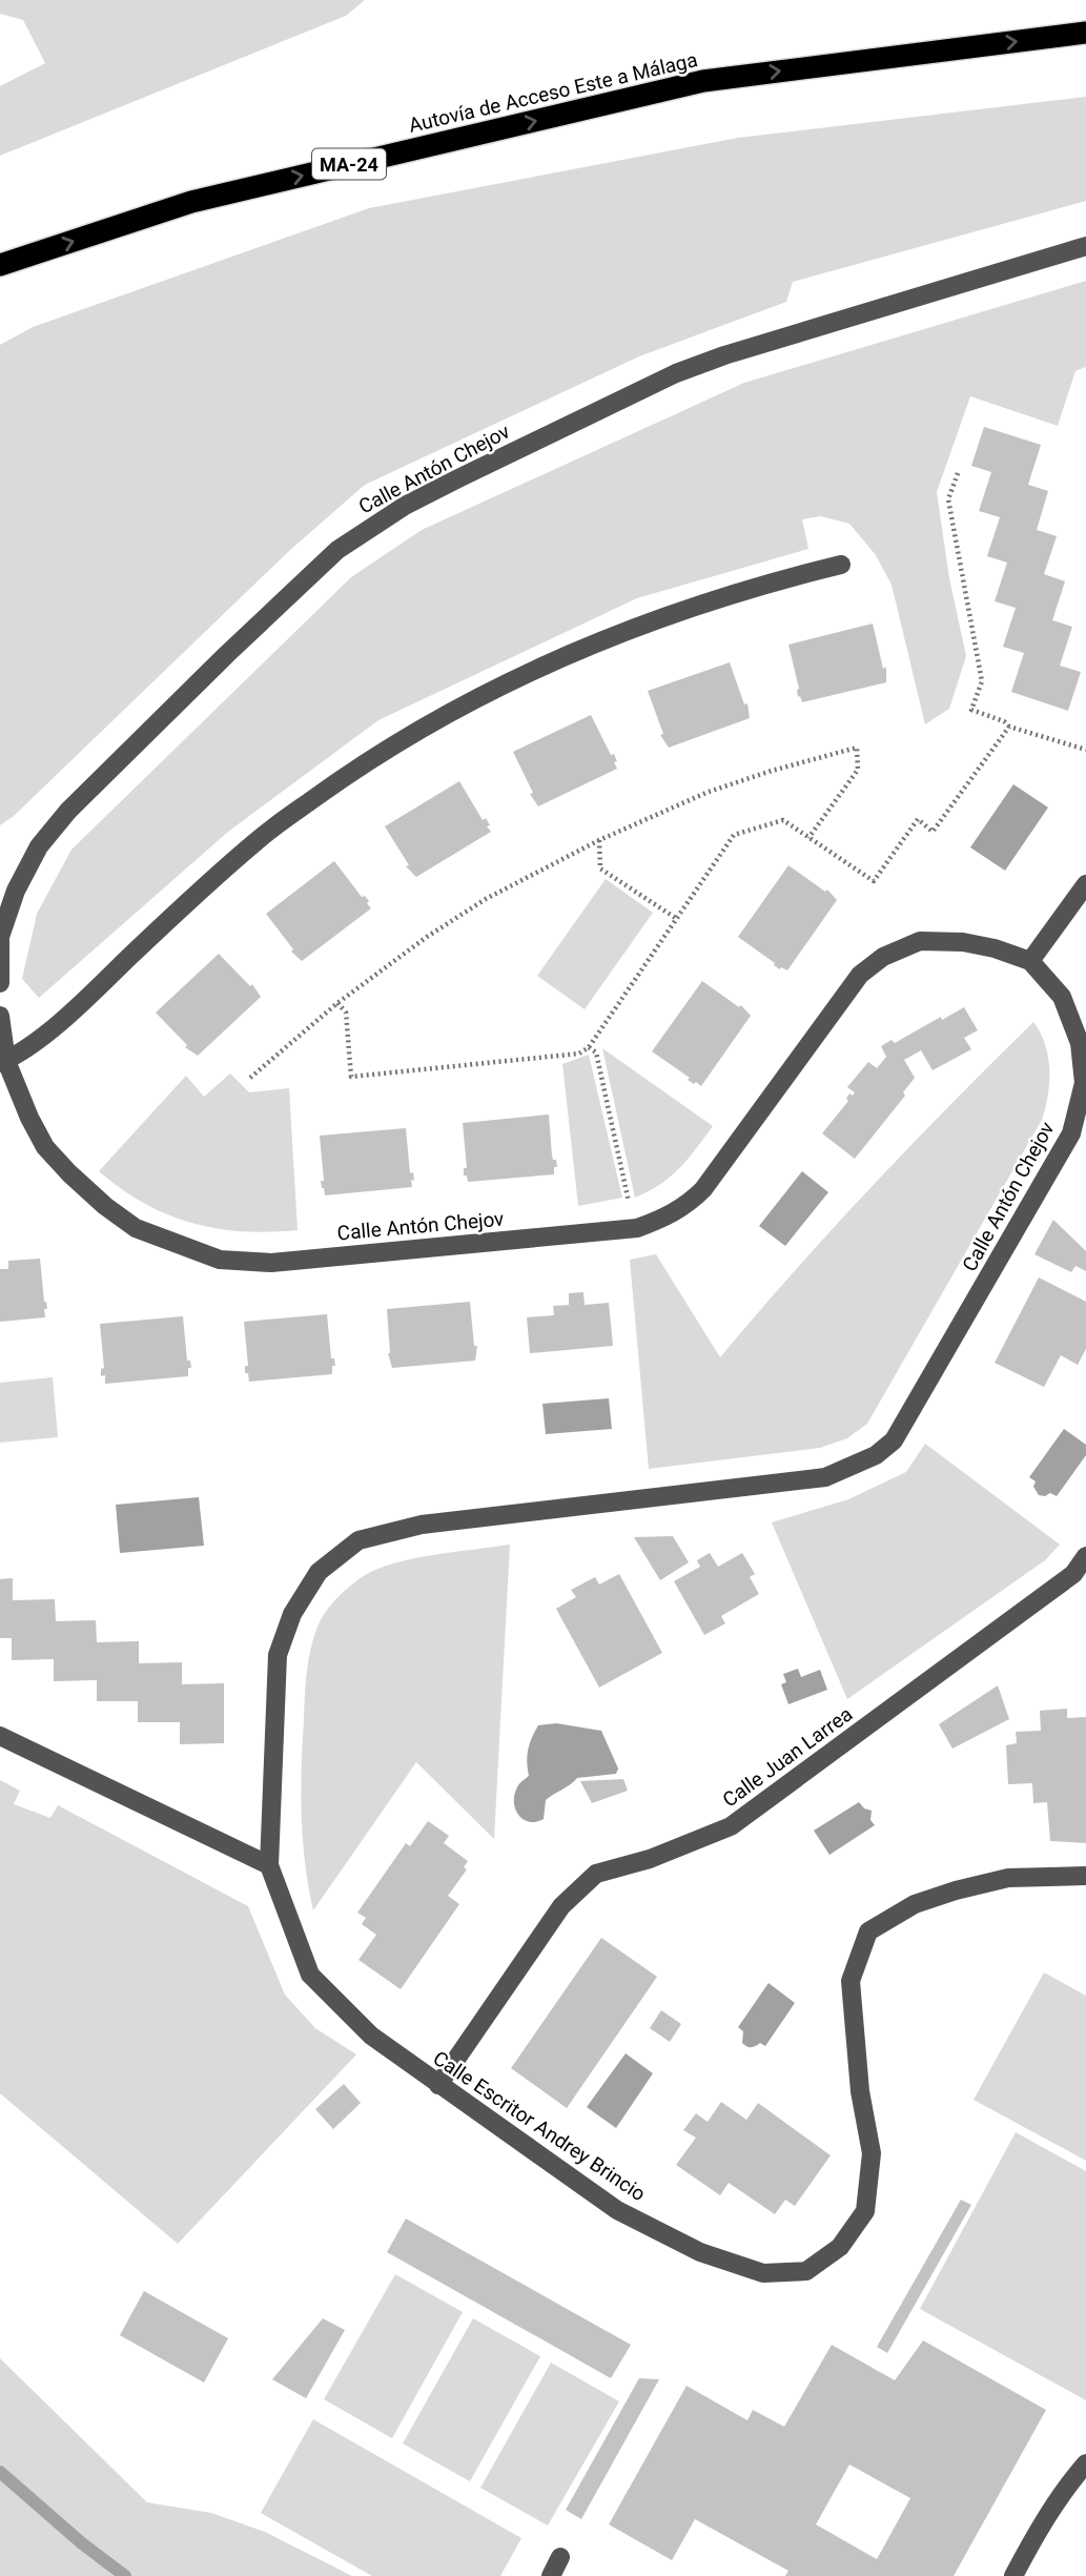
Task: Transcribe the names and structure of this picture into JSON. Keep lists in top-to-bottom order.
{
  "streets": {
    "highway": ["Autovía de Acceso Este a Málaga", "MA-24"],
    "street": ["Calle Antón Chejov", "Calle Juan Larrea", "Calle Escritor Andrey Brincio"]
  },
  "crossings": [
    ["Calle Antón Chejov", "Calle Escritor Andrey Brincio"],
    ["Calle Juan Larrea", "Calle Escritor Andrey Brincio"]
  ],
  "one_way": ["Autovía de Acceso Este a Málaga"]
}
